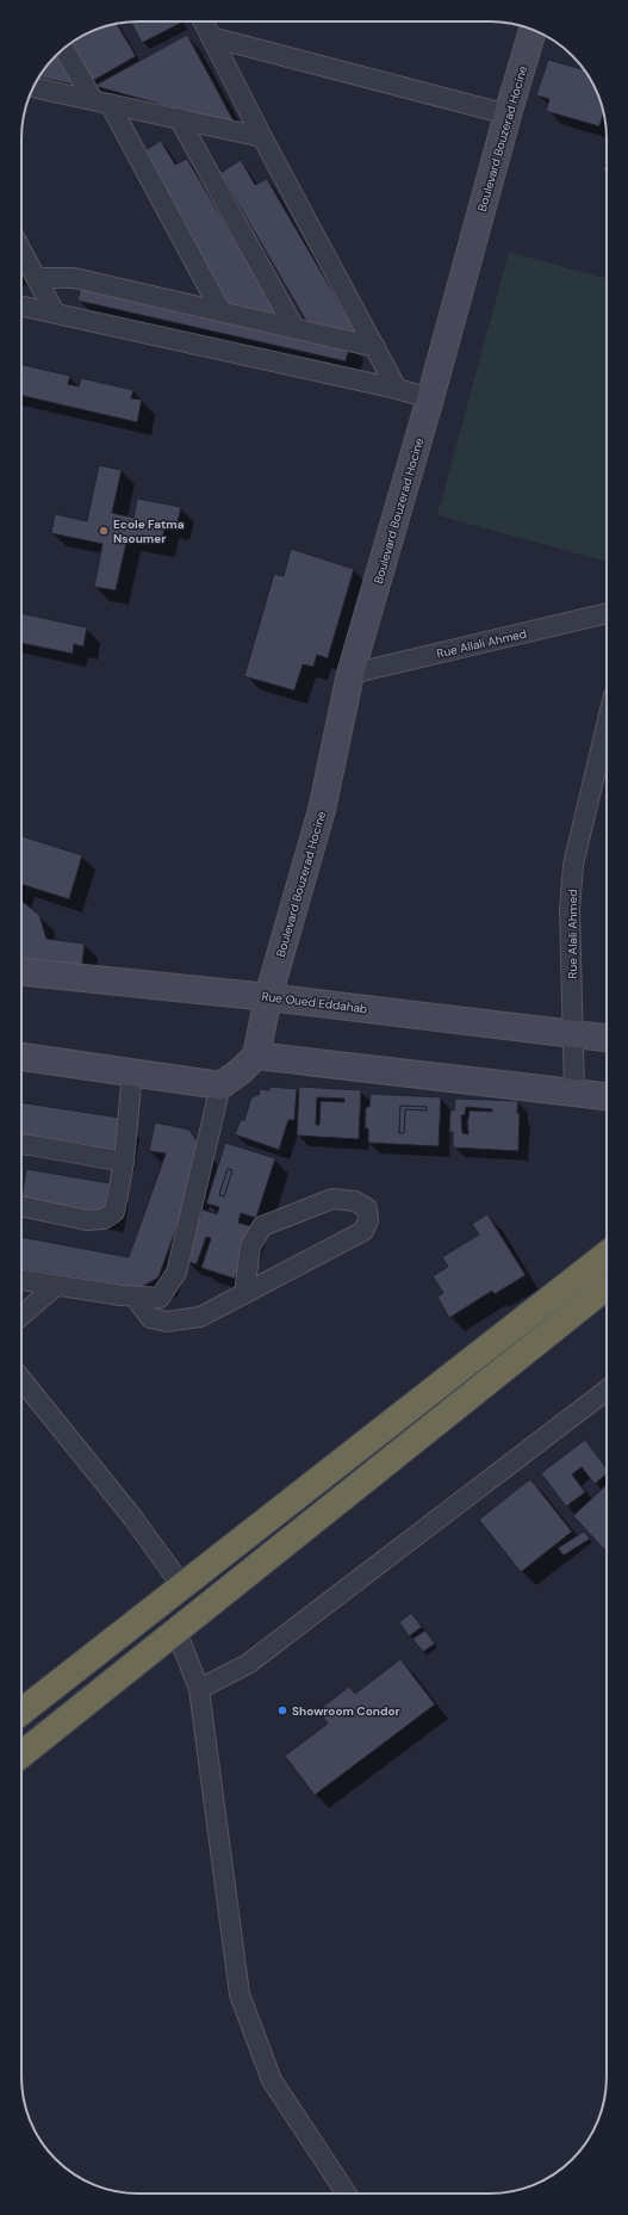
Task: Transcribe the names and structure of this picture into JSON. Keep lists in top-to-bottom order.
{
  "streets": {
    "main road": ["Boulevard Bouzerad Hocine", "Rue Oued Eddahab"],
    "street": ["Rue Allali Ahmed", "Rue Alali Ahmed"]
  },
  "crossings": [
    ["Boulevard Bouzerad Hocine", "Rue Allali Ahmed"],
    ["Boulevard Bouzerad Hocine", "Rue Oued Eddahab"],
    ["Rue Alali Ahmed", "Rue Oued Eddahab"]
  ],
  "places": ["Ecole Fatma Nsoumer", "Showroom Condor"]
}
